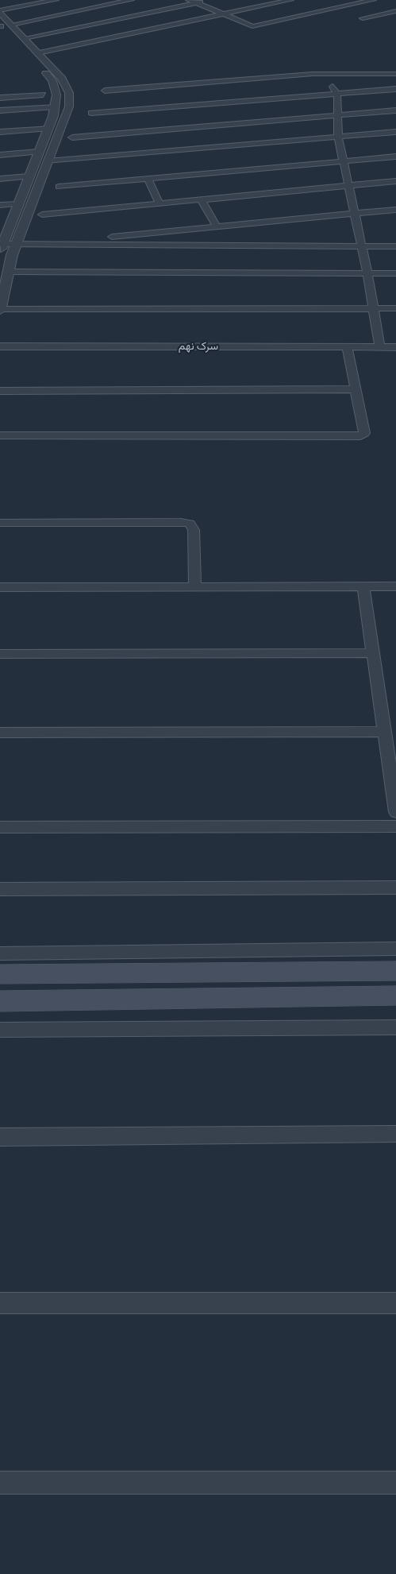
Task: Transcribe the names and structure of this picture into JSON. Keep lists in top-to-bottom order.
{
  "streets": {
    "street": ["سرک نهم"]
  }
}
